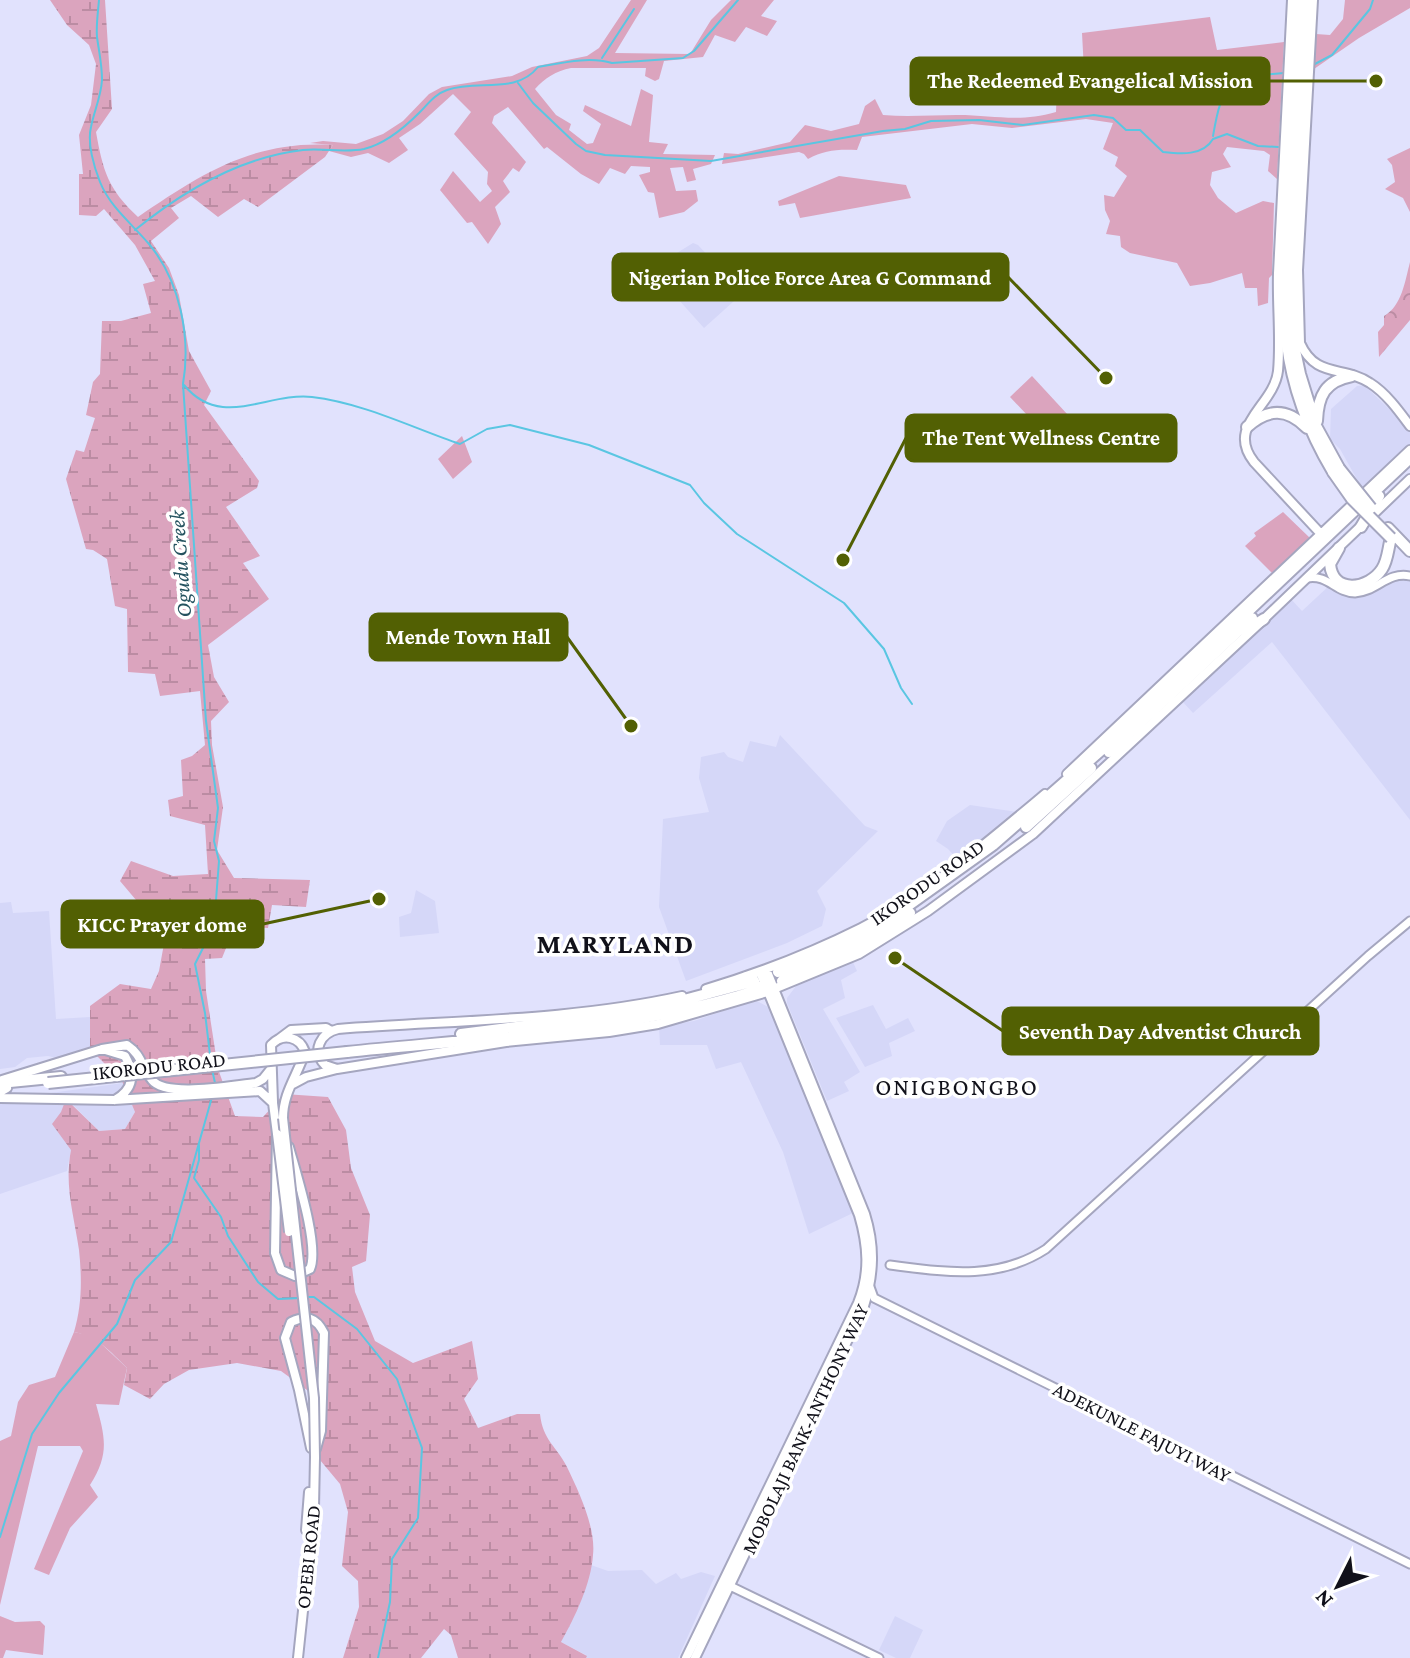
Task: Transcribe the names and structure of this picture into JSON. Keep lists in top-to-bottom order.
{
  "streets": {
    "highway": ["IKORODU ROAD"],
    "main road": ["MOBOLAJI BANK-ANTHONY WAY", "OPEBI ROAD"],
    "street": ["ADEKUNLE FAJUYI WAY"]
  },
  "crossings": [
    ["IKORODU ROAD", "MOBOLAJI BANK-ANTHONY WAY"]
  ],
  "districts": ["MARYLAND", "ONIGBONGBO"],
  "water": ["Ogudu Creek"],
  "places": [
    "The Redeemed Evangelical Mission",
    "Nigerian Police Force Area G Command",
    "The Tent Wellness Centre",
    "Mende Town Hall",
    "KICC Prayer dome",
    "Seventh Day Adventist Church"
  ],
  "north": "bottom left"
}
